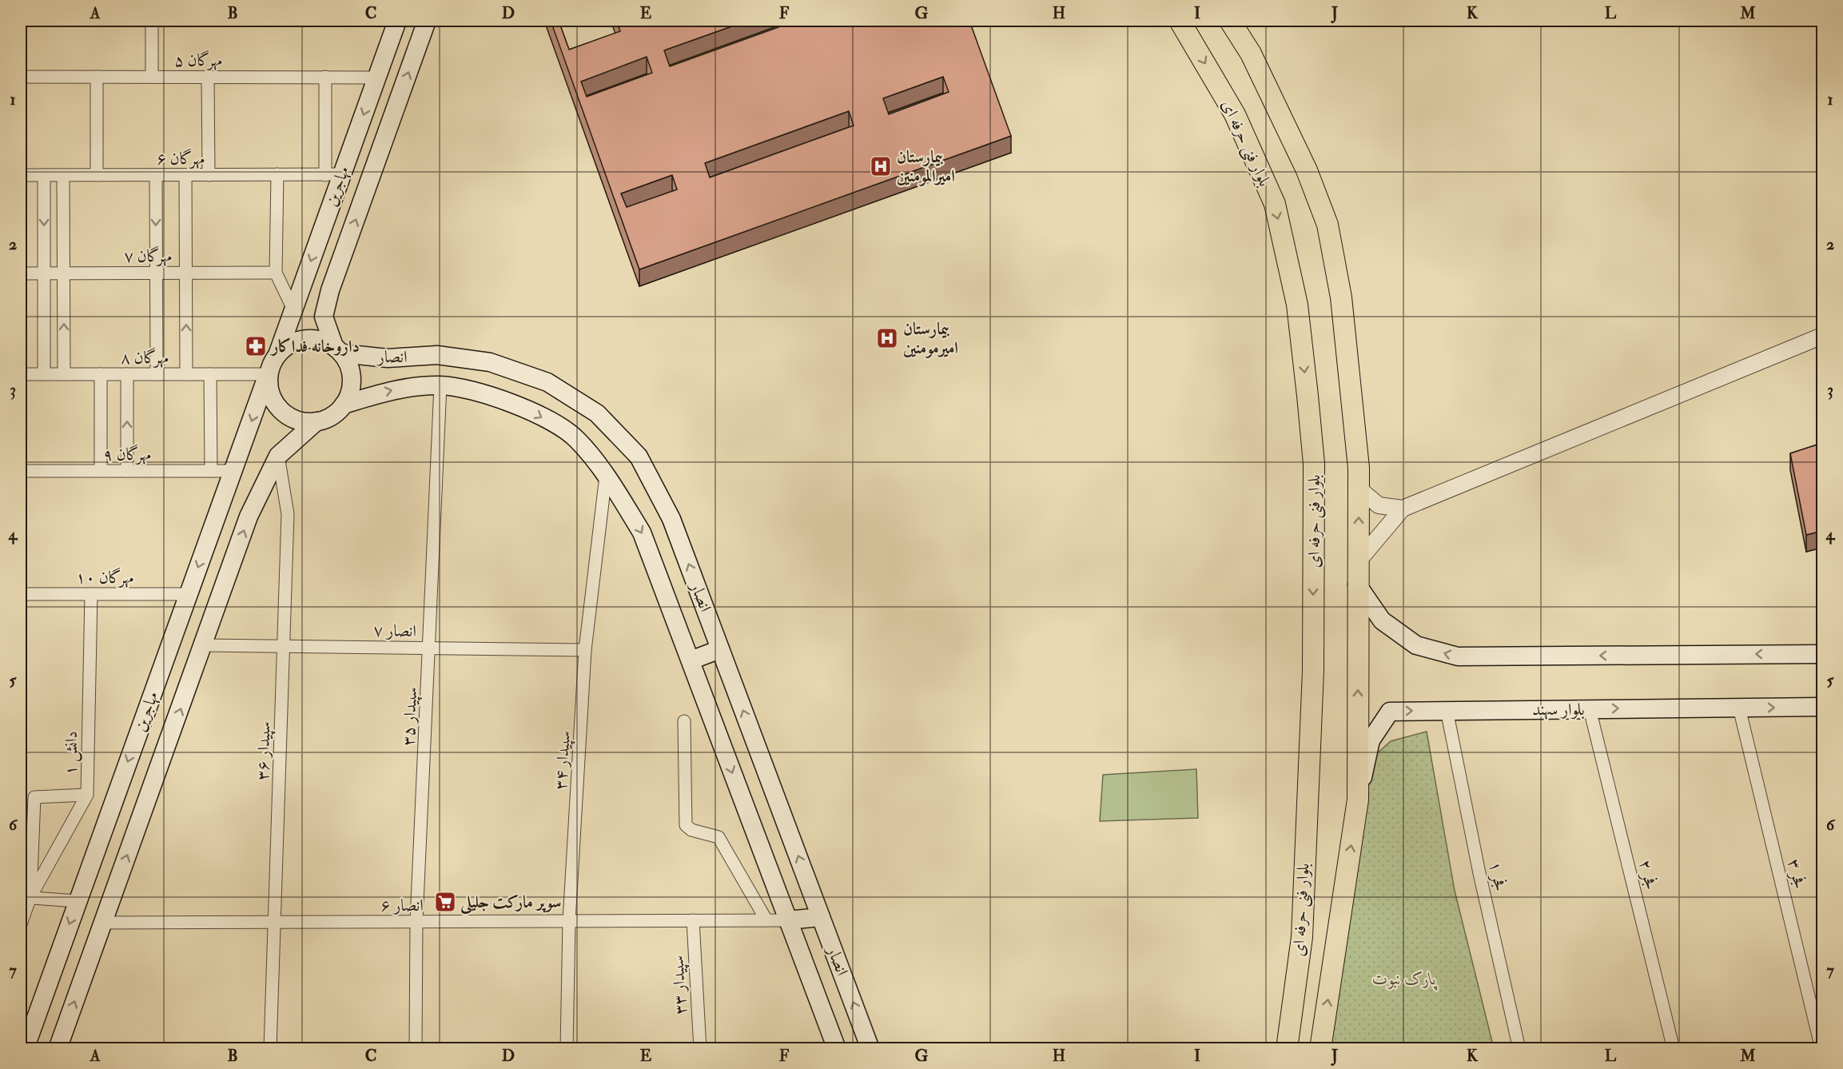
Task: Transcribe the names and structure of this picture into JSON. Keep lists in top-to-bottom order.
{
  "streets": {
    "main road": [
      "بلوار فنی حرفه ای",
      "مهاجرین",
      "انصار",
      "بلوار سهند"
    ],
    "street": [
      "مهرگان ۵",
      "مهرگان ۶",
      "مهرگان ۷",
      "مهرگان ۸",
      "مهرگان ۹",
      "مهرگان ۱۰",
      "انصار ۷",
      "سپیدار ۳۵",
      "سپیدار ۳۶",
      "دانش ۱",
      "سپیدار ۳۴",
      "فجر ۳",
      "فجر ۲",
      "فجر ۱",
      "انصار ۶",
      "سپیدار ۳۳"
    ]
  },
  "crossings": [
    ["مهرگان ۵", "مهاجرین"],
    ["بلوار فنی حرفه ای", "بلوار سهند"],
    ["مهرگان ۶", "مهاجرین"],
    ["مهاجرین", "انصار"],
    ["مهاجرین", "مهرگان ۸"],
    ["مهاجرین", "مهرگان ۹"],
    ["مهاجرین", "مهرگان ۱۰"],
    ["مهاجرین", "انصار ۷"],
    ["مهاجرین", "سپیدار ۳۶"],
    ["مهاجرین", "انصار ۶"],
    ["انصار", "مهرگان ۸"],
    ["انصار", "سپیدار ۳۵"],
    ["انصار", "سپیدار ۳۴"],
    ["انصار", "انصار ۶"],
    ["مهرگان ۱۰", "دانش ۱"],
    ["انصار ۷", "سپیدار ۳۵"],
    ["انصار ۷", "سپیدار ۳۶"],
    ["انصار ۷", "سپیدار ۳۴"],
    ["بلوار سهند", "فجر ۳"],
    ["بلوار سهند", "فجر ۲"],
    ["بلوار سهند", "فجر ۱"],
    ["سپیدار ۳۵", "انصار ۶"],
    ["سپیدار ۳۶", "انصار ۶"],
    ["سپیدار ۳۴", "انصار ۶"],
    ["انصار ۶", "سپیدار ۳۳"]
  ],
  "one_way": ["بلوار سهند"],
  "parks": ["پارک نبوت"],
  "places": {
    "hospital": ["بیمارستان امیرالمومنین", "بیمارستان امیرمومنین"],
    "pharmacy": ["داروخانه فداکار"],
    "supermarket": ["سوپر مارکت جلیلی"]
  },
  "grid": {
    "columns": [
      "A",
      "B",
      "C",
      "D",
      "E",
      "F",
      "G",
      "H",
      "I",
      "J",
      "K",
      "L",
      "M"
    ],
    "rows": [
      "1",
      "2",
      "3",
      "4",
      "5",
      "6",
      "7"
    ]
  }
}
